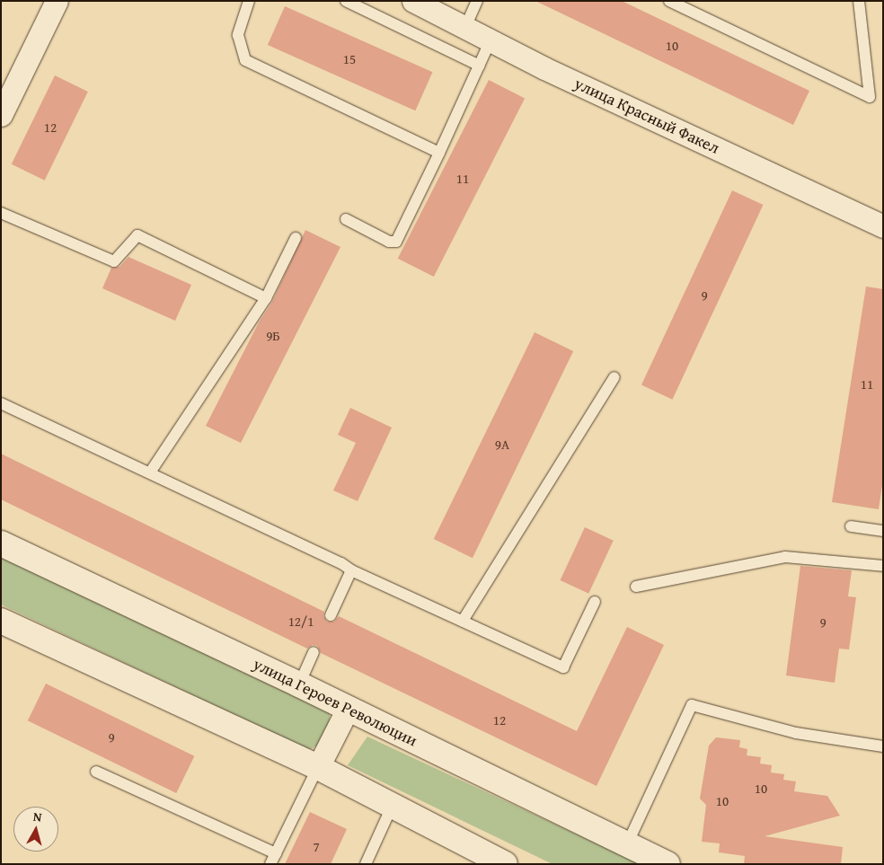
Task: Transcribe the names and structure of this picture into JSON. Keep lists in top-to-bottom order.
{
  "streets": {
    "street": ["улица Красный Факел", "улица Героев Революции"]
  },
  "house_numbers": [
    "10",
    "15",
    "12",
    "11",
    "9",
    "9Б",
    "11",
    "9А",
    "12/1",
    "9",
    "12",
    "9",
    "10",
    "10",
    "7"
  ],
  "north": "top"
}
